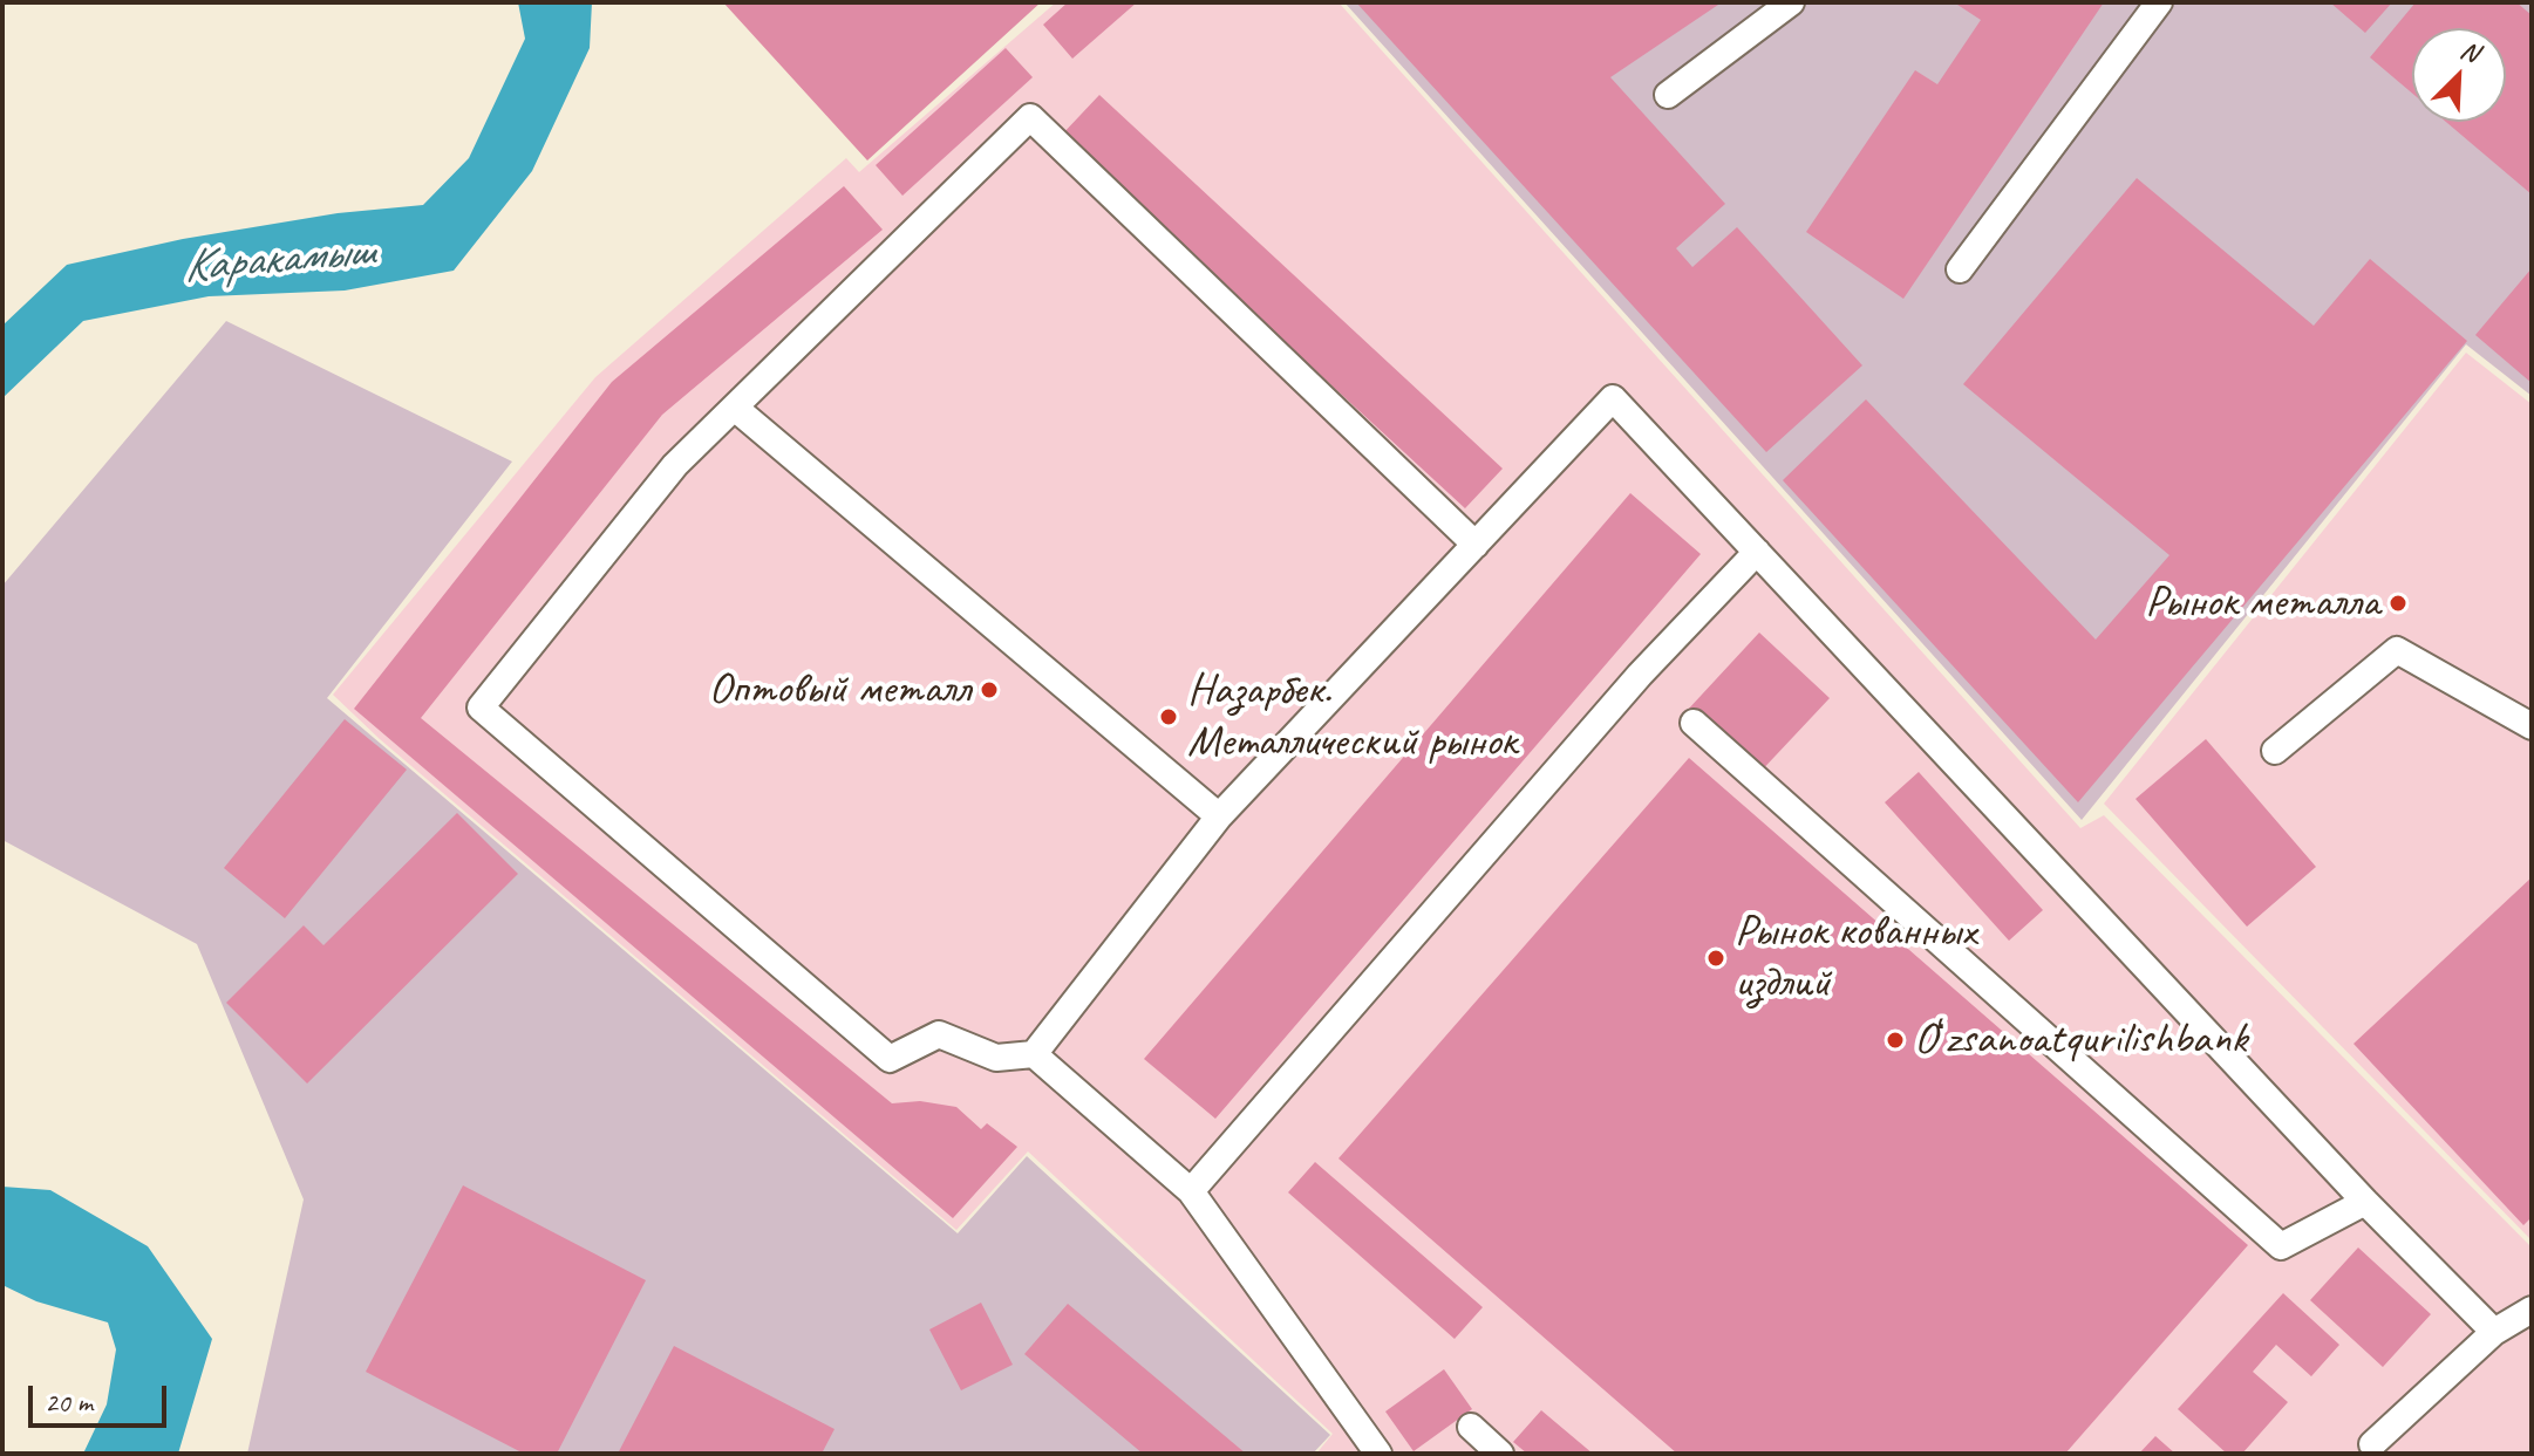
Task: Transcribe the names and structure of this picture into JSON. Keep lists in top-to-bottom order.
{
  "water": ["Каракамыш"],
  "places": [
    "Рынок металла",
    "Оптовый металл",
    "Назарбек. Металлический рынок",
    "Рынок кованных издлий",
    "Oʻzsanoatqurilishbank"
  ],
  "scale_bar": "20 m",
  "north": "top right"
}
